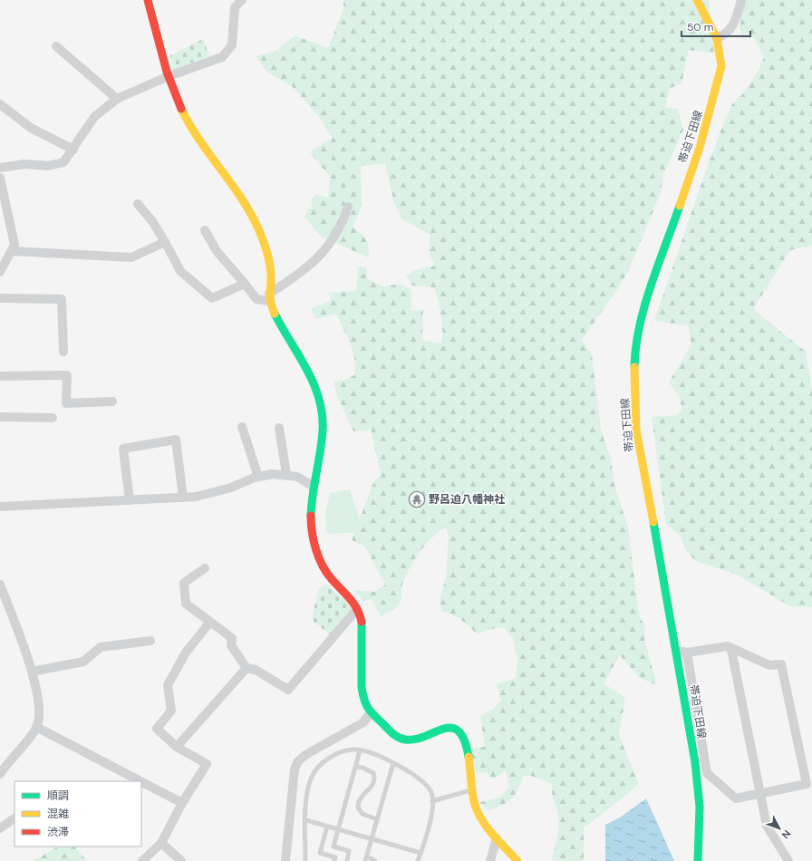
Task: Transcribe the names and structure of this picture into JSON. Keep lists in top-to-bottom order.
{
  "streets": {
    "street": ["帯迫下田線"]
  },
  "places": {
    "temple": ["野呂迫八幡神社"]
  },
  "legend": ["順調", "混雑", "渋滞"],
  "scale_bar": "50 m",
  "north": "bottom right"
}
